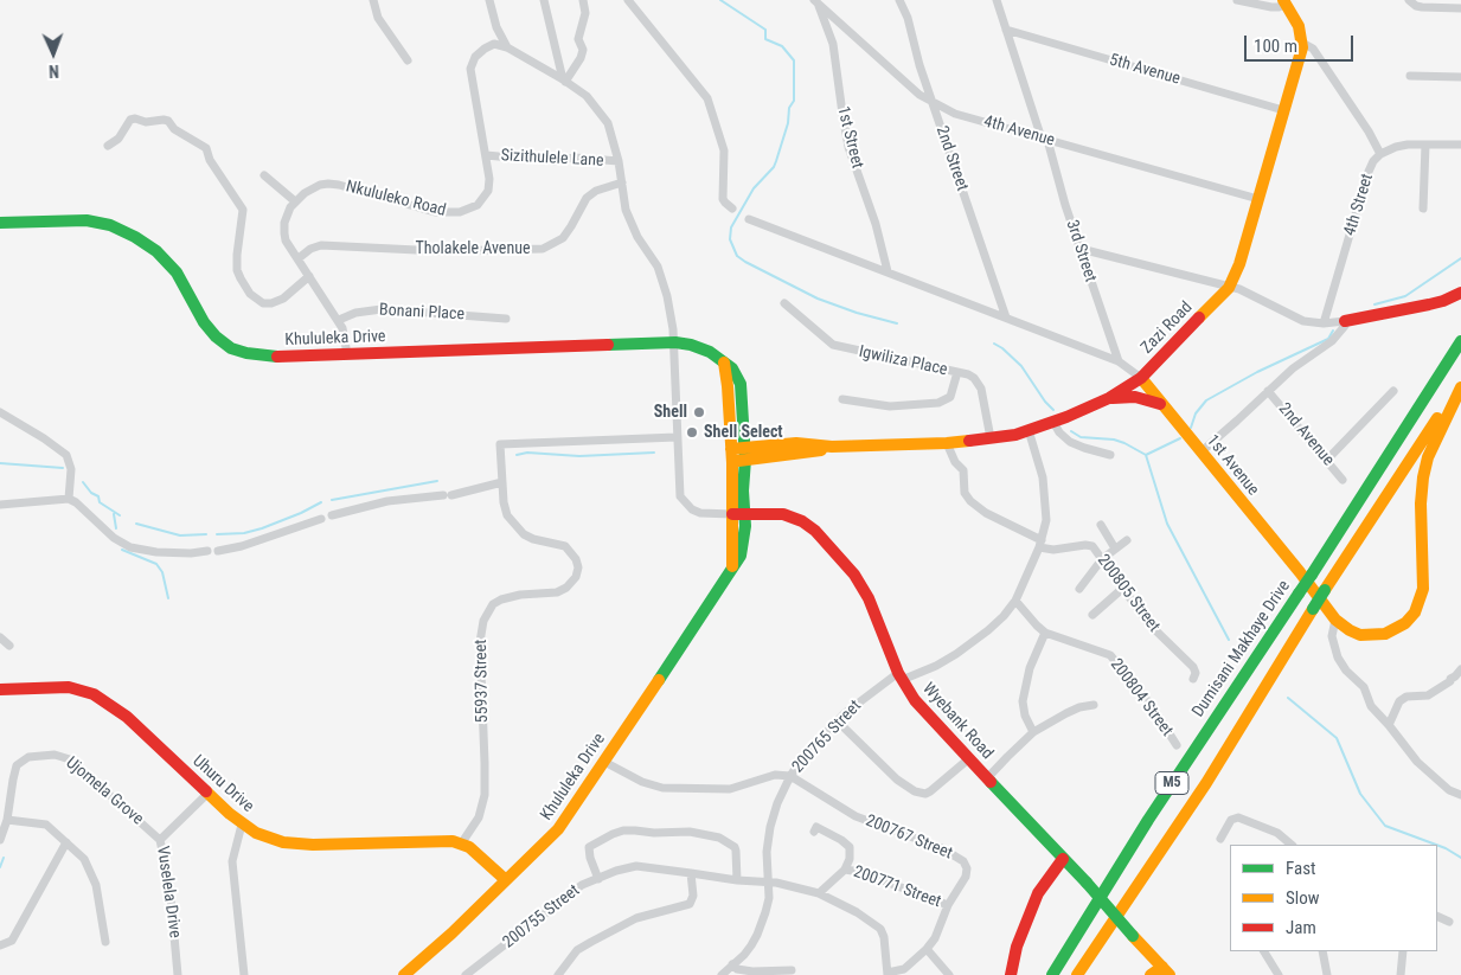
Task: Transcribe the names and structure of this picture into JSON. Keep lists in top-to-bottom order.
{
  "streets": {
    "street": [
      "5th Avenue",
      "4th Avenue",
      "1st Street",
      "Sizithulele Lane",
      "2nd Street",
      "Nkululeko Road",
      "4th Street",
      "Tholakele Avenue",
      "3rd Street",
      "Bonani Place",
      "Zazi Road",
      "Khululeka Drive",
      "Igwiliza Place",
      "2nd Avenue",
      "1st Avenue",
      "200805 Street",
      "Dumisani Makhaye Drive",
      "55937 Street",
      "200804 Street",
      "Wyebank Road",
      "200765 Street",
      "M5",
      "Uhuru Drive",
      "Ujomela Grove",
      "200767 Street",
      "200771 Street",
      "Vuselela Drive",
      "200755 Street"
    ]
  },
  "crossings": [
    ["5th Avenue", "3rd Street"],
    ["5th Avenue", "Zazi Road"],
    ["4th Avenue", "1st Street"],
    ["4th Avenue", "2nd Street"],
    ["4th Avenue", "3rd Street"],
    ["4th Avenue", "Zazi Road"],
    ["Sizithulele Lane", "Nkululeko Road"],
    ["4th Street", "Zazi Road"],
    ["Zazi Road", "Khululeka Drive"],
    ["Zazi Road", "Igwiliza Place"],
    ["Zazi Road", "1st Avenue"],
    ["Zazi Road", "200765 Street"],
    ["Khululeka Drive", "Wyebank Road"],
    ["1st Avenue", "Dumisani Makhaye Drive"],
    ["200805 Street", "200765 Street"],
    ["55937 Street", "Uhuru Drive"],
    ["200804 Street", "200765 Street"],
    ["Wyebank Road", "200765 Street"],
    ["200765 Street", "200767 Street"],
    ["200765 Street", "200755 Street"],
    ["Uhuru Drive", "Vuselela Drive"],
    ["Ujomela Grove", "Vuselela Drive"],
    ["200767 Street", "200771 Street"],
    ["200767 Street", "200755 Street"]
  ],
  "places": ["Shell", "Shell Select"],
  "legend": ["Fast", "Slow", "Jam"],
  "scale_bar": "100 m",
  "north": "bottom"
}
